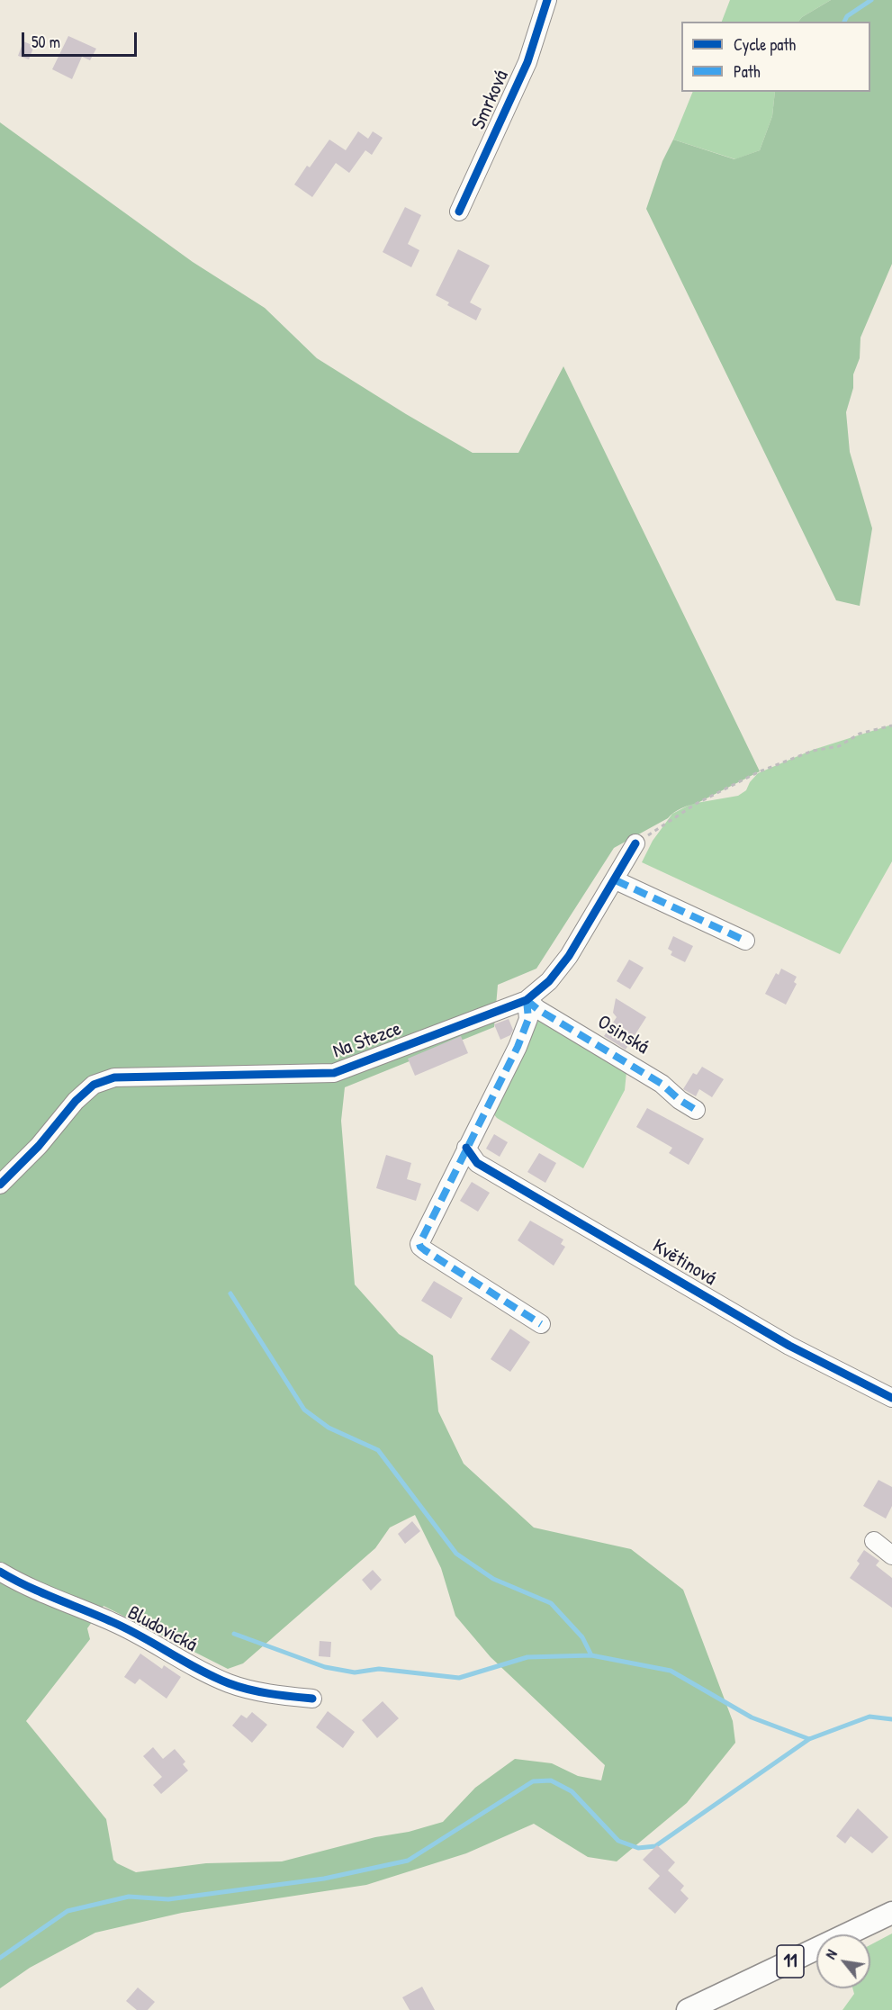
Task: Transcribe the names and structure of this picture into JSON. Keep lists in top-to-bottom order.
{
  "streets": {
    "main road": ["11"],
    "street": [
      "Smrková",
      "Osinská",
      "Na Stezce",
      "Květinová",
      "Bludovická"
    ]
  },
  "crossings": [
    ["Osinská", "Na Stezce"]
  ],
  "legend": ["Cycle path", "Path"],
  "scale_bar": "50 m",
  "north": "top left"
}
